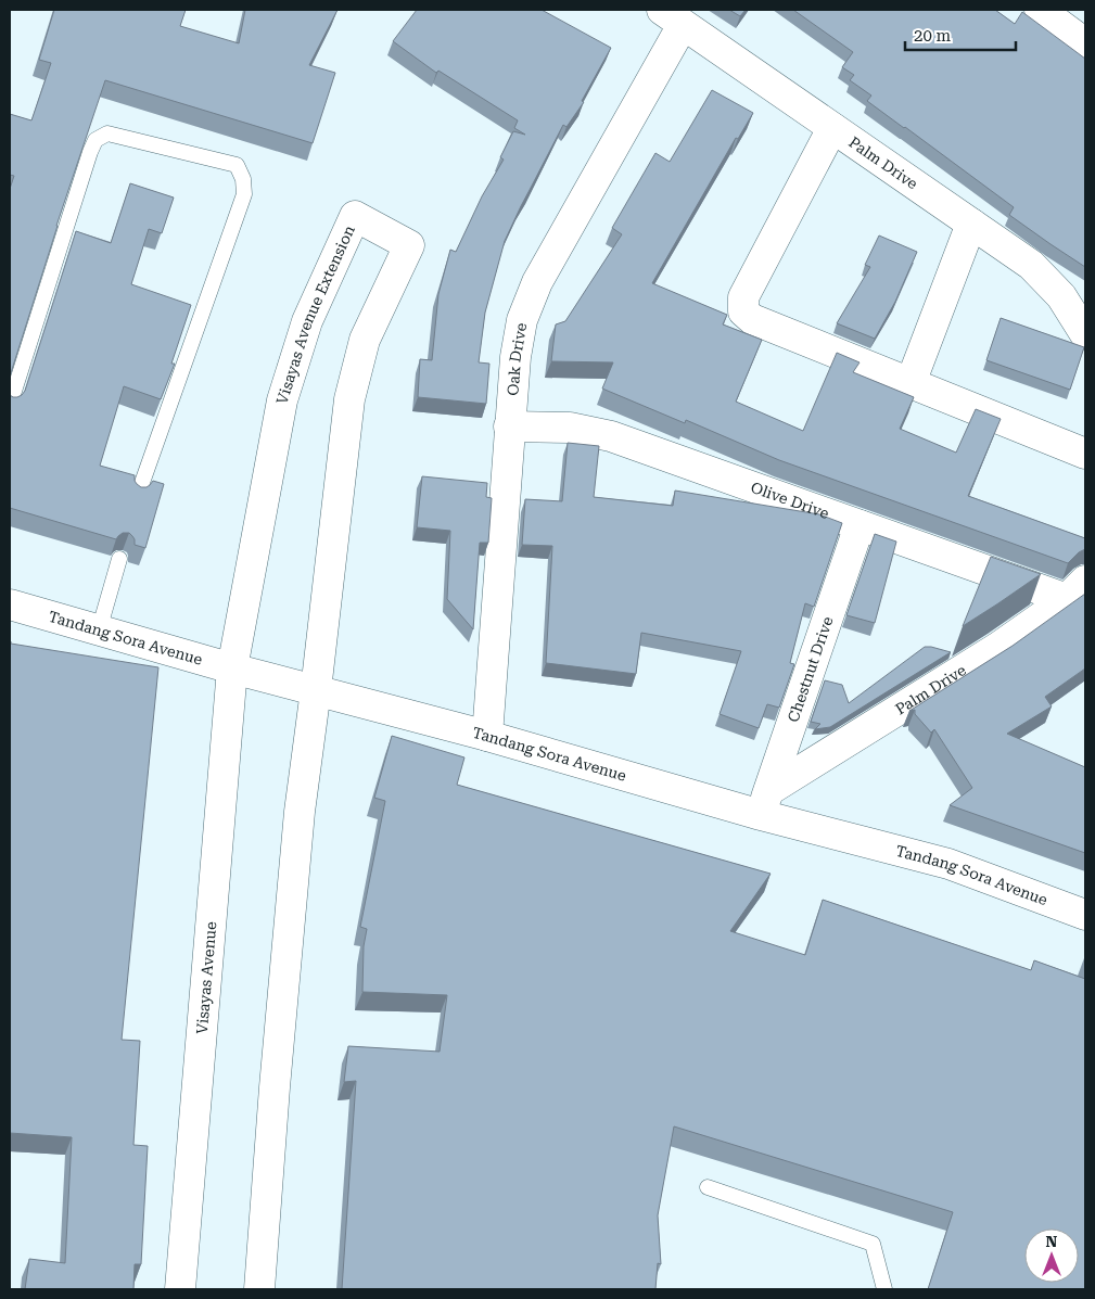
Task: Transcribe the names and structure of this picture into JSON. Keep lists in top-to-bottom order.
{
  "streets": {
    "street": [
      "Palm Drive",
      "Visayas Avenue Extension",
      "Oak Drive",
      "Olive Drive",
      "Tandang Sora Avenue",
      "Chestnut Drive",
      "Visayas Avenue"
    ]
  },
  "crossings": [
    ["Palm Drive", "Oak Drive"],
    ["Palm Drive", "Olive Drive"],
    ["Palm Drive", "Tandang Sora Avenue"],
    ["Palm Drive", "Chestnut Drive"],
    ["Visayas Avenue Extension", "Tandang Sora Avenue"],
    ["Visayas Avenue Extension", "Visayas Avenue"],
    ["Oak Drive", "Olive Drive"],
    ["Oak Drive", "Tandang Sora Avenue"],
    ["Olive Drive", "Chestnut Drive"],
    ["Tandang Sora Avenue", "Chestnut Drive"],
    ["Tandang Sora Avenue", "Visayas Avenue"]
  ],
  "scale_bar": "20 m",
  "north": "top"
}
